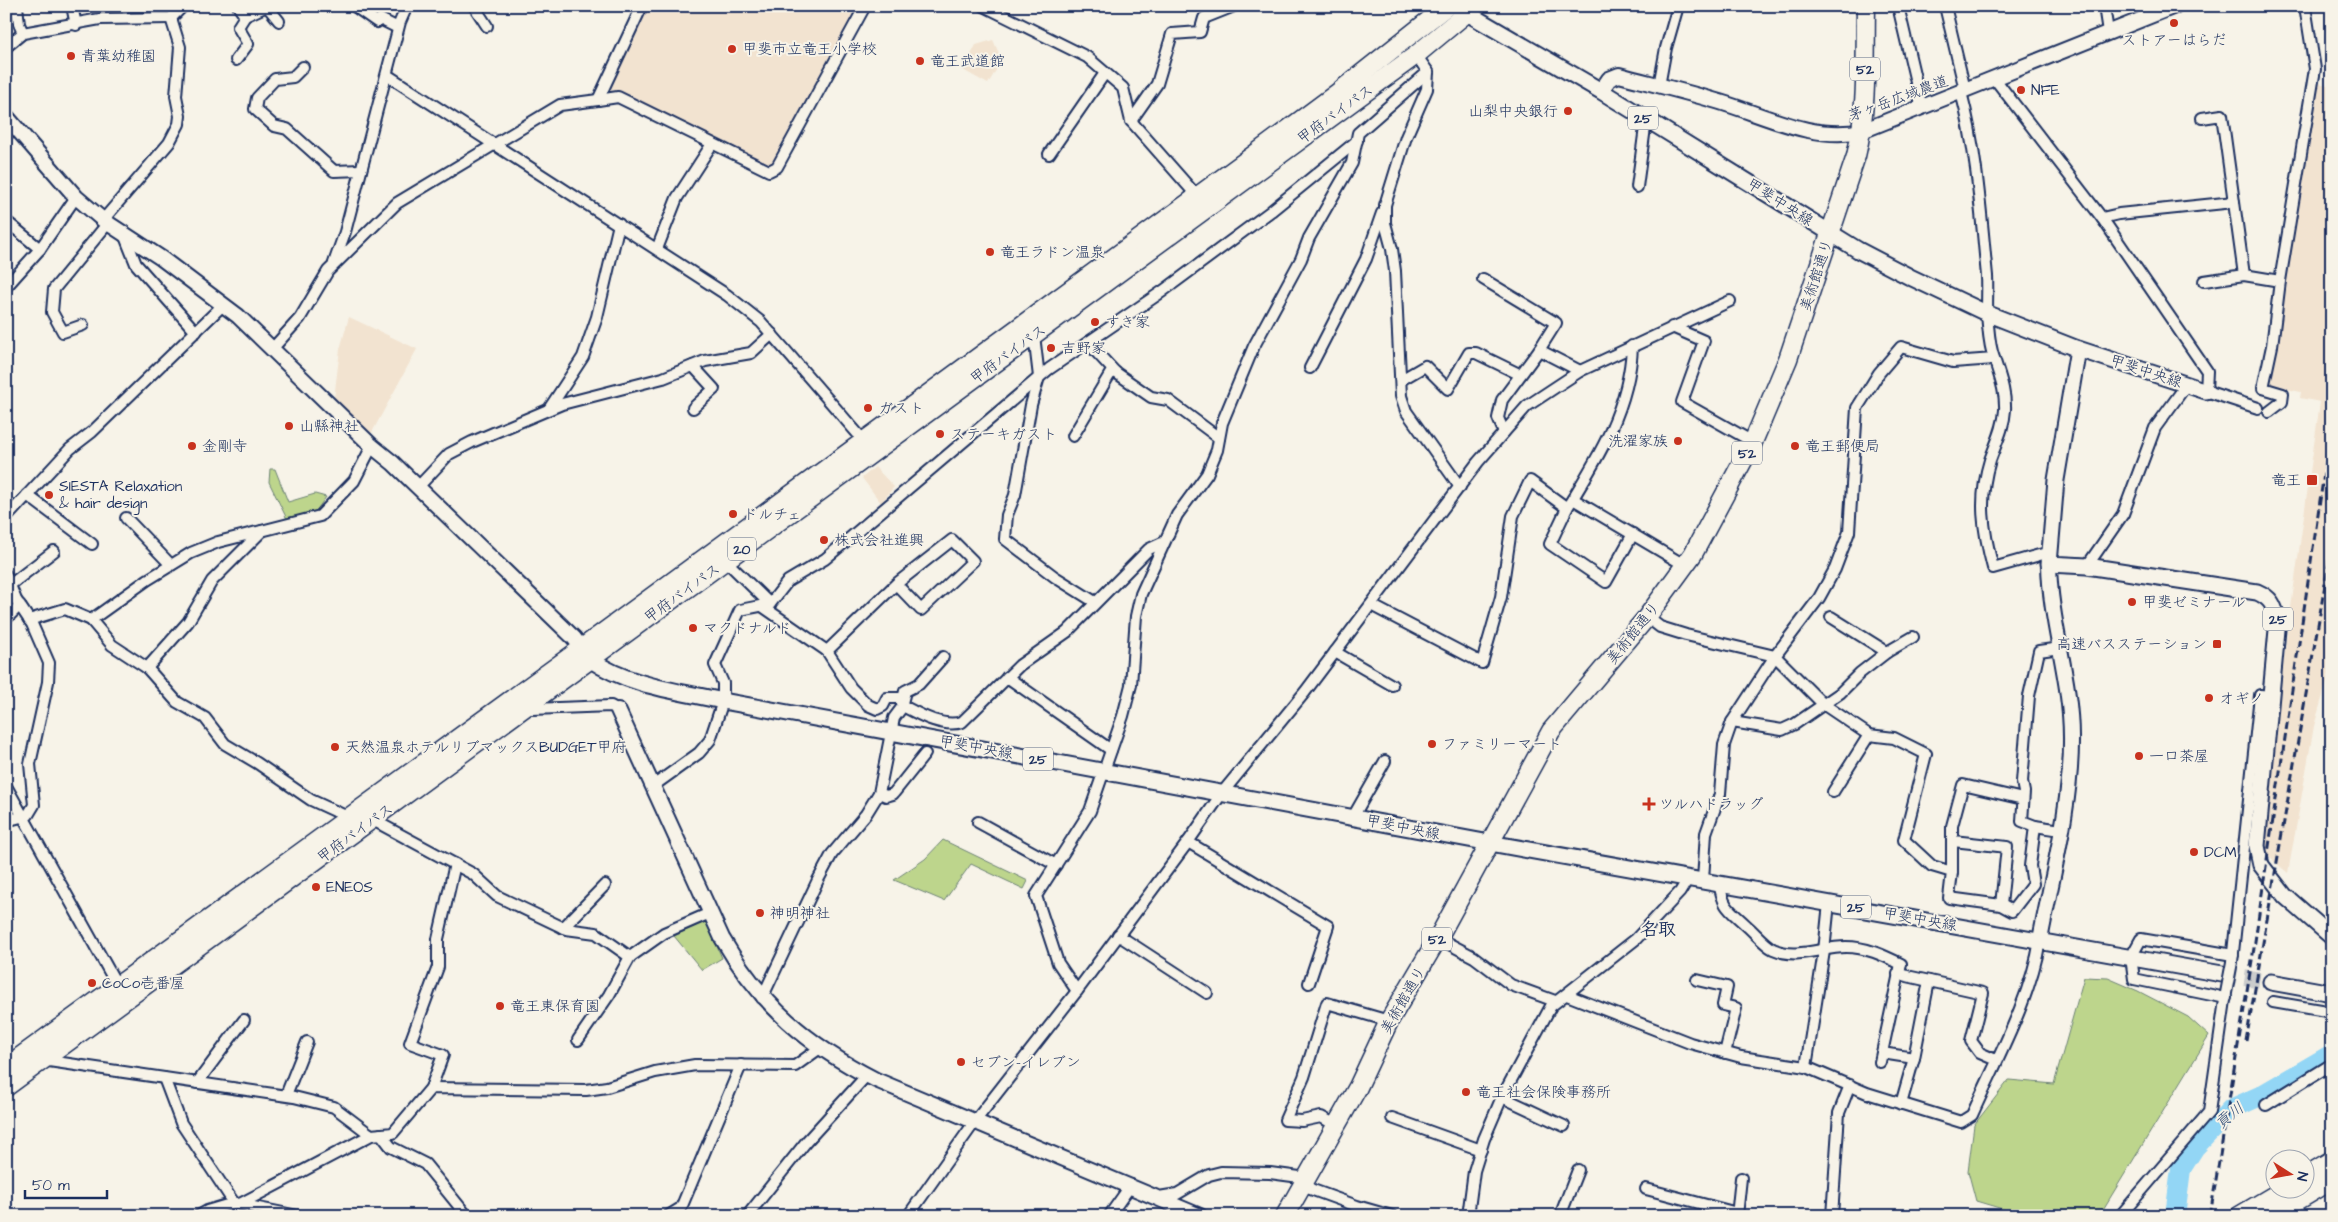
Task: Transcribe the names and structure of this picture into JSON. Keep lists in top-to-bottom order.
{
  "streets": {
    "highway": [
      "52",
      "甲府バイパス",
      "美術館通り",
      "20"
    ],
    "main road": ["25", "甲斐中央線"],
    "street": ["茅ヶ岳広域農道"]
  },
  "crossings": [
    ["茅ヶ岳広域農道", "甲斐中央線"],
    ["茅ヶ岳広域農道", "美術館通り"],
    ["甲府バイパス", "甲斐中央線"],
    ["甲斐中央線", "美術館通り"]
  ],
  "districts": ["名取"],
  "water": ["貢川"],
  "places": {
    "other": [
      "ストアーはらだ",
      "甲斐市立竜王小学校",
      "青葉幼稚園",
      "竜王武道館",
      "NFE",
      "山梨中央銀行",
      "竜王ラドン温泉",
      "すき家",
      "吉野家",
      "ガスト",
      "山縣神社",
      "ステーキガスト",
      "洗濯家族",
      "金剛寺",
      "竜王郵便局",
      "SIESTA Relaxation & hair design",
      "ドルチェ",
      "株式会社進興",
      "甲斐ゼミナール",
      "マクドナルド",
      "オギノ",
      "ファミリーマート",
      "天然温泉ホテルリブマックスBUDGET甲府",
      "一口茶屋",
      "DCM",
      "ENEOS",
      "神明神社",
      "CoCo壱番屋",
      "竜王東保育園",
      "セブン-イレブン",
      "竜王社会保険事務所"
    ],
    "transit": ["竜王", "高速バスステーション"],
    "health": ["ツルハドラッグ"]
  },
  "scale_bar": "50 m",
  "north": "right"
}
